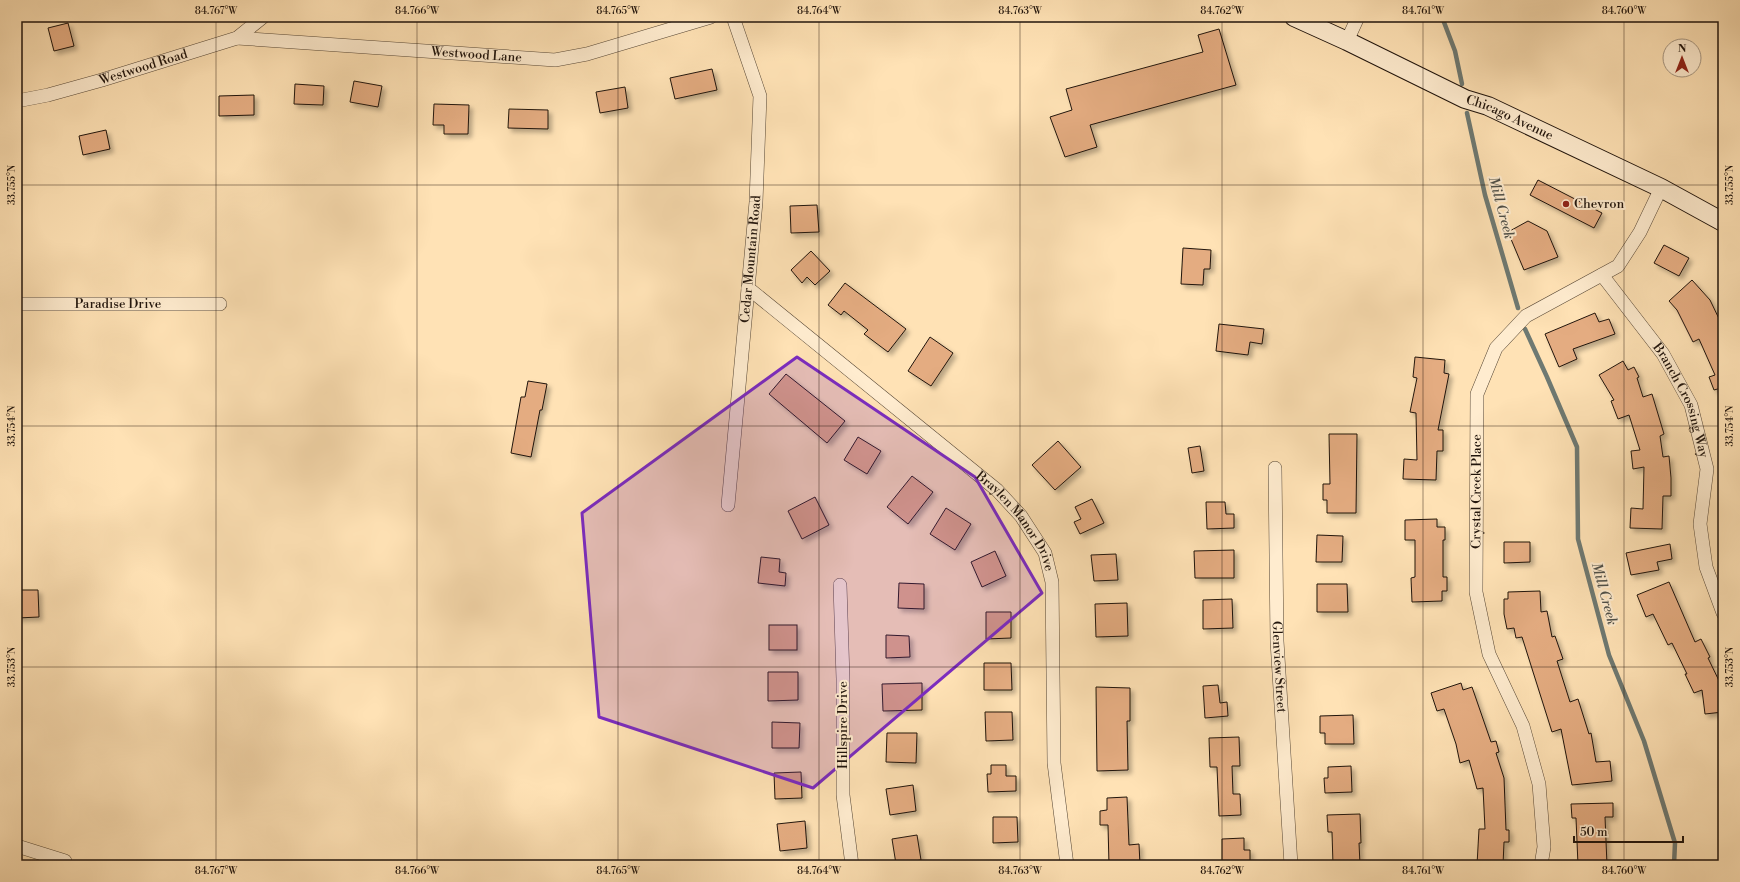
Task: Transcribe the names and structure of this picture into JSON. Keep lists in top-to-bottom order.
{
  "streets": {
    "street": [
      "Westwood Lane",
      "Westwood Road",
      "Chicago Avenue",
      "Cedar Mountain Road",
      "Paradise Drive",
      "Branch Crossing Way",
      "Crystal Creek Place",
      "Braylen Manor Drive",
      "Glenview Street",
      "Hillspire Drive"
    ]
  },
  "crossings": [
    ["Westwood Lane", "Westwood Road"],
    ["Chicago Avenue", "Crystal Creek Place"],
    ["Cedar Mountain Road", "Braylen Manor Drive"],
    ["Branch Crossing Way", "Crystal Creek Place"]
  ],
  "water": ["Mill Creek"],
  "places": ["Chevron"],
  "scale_bar": "50 m",
  "north": "top",
  "coordinates": [
    "84.767°W",
    "84.766°W",
    "84.765°W",
    "84.764°W",
    "84.763°W",
    "84.762°W",
    "84.761°W",
    "84.760°W",
    "33.755°N",
    "33.754°N",
    "33.753°N"
  ]
}
